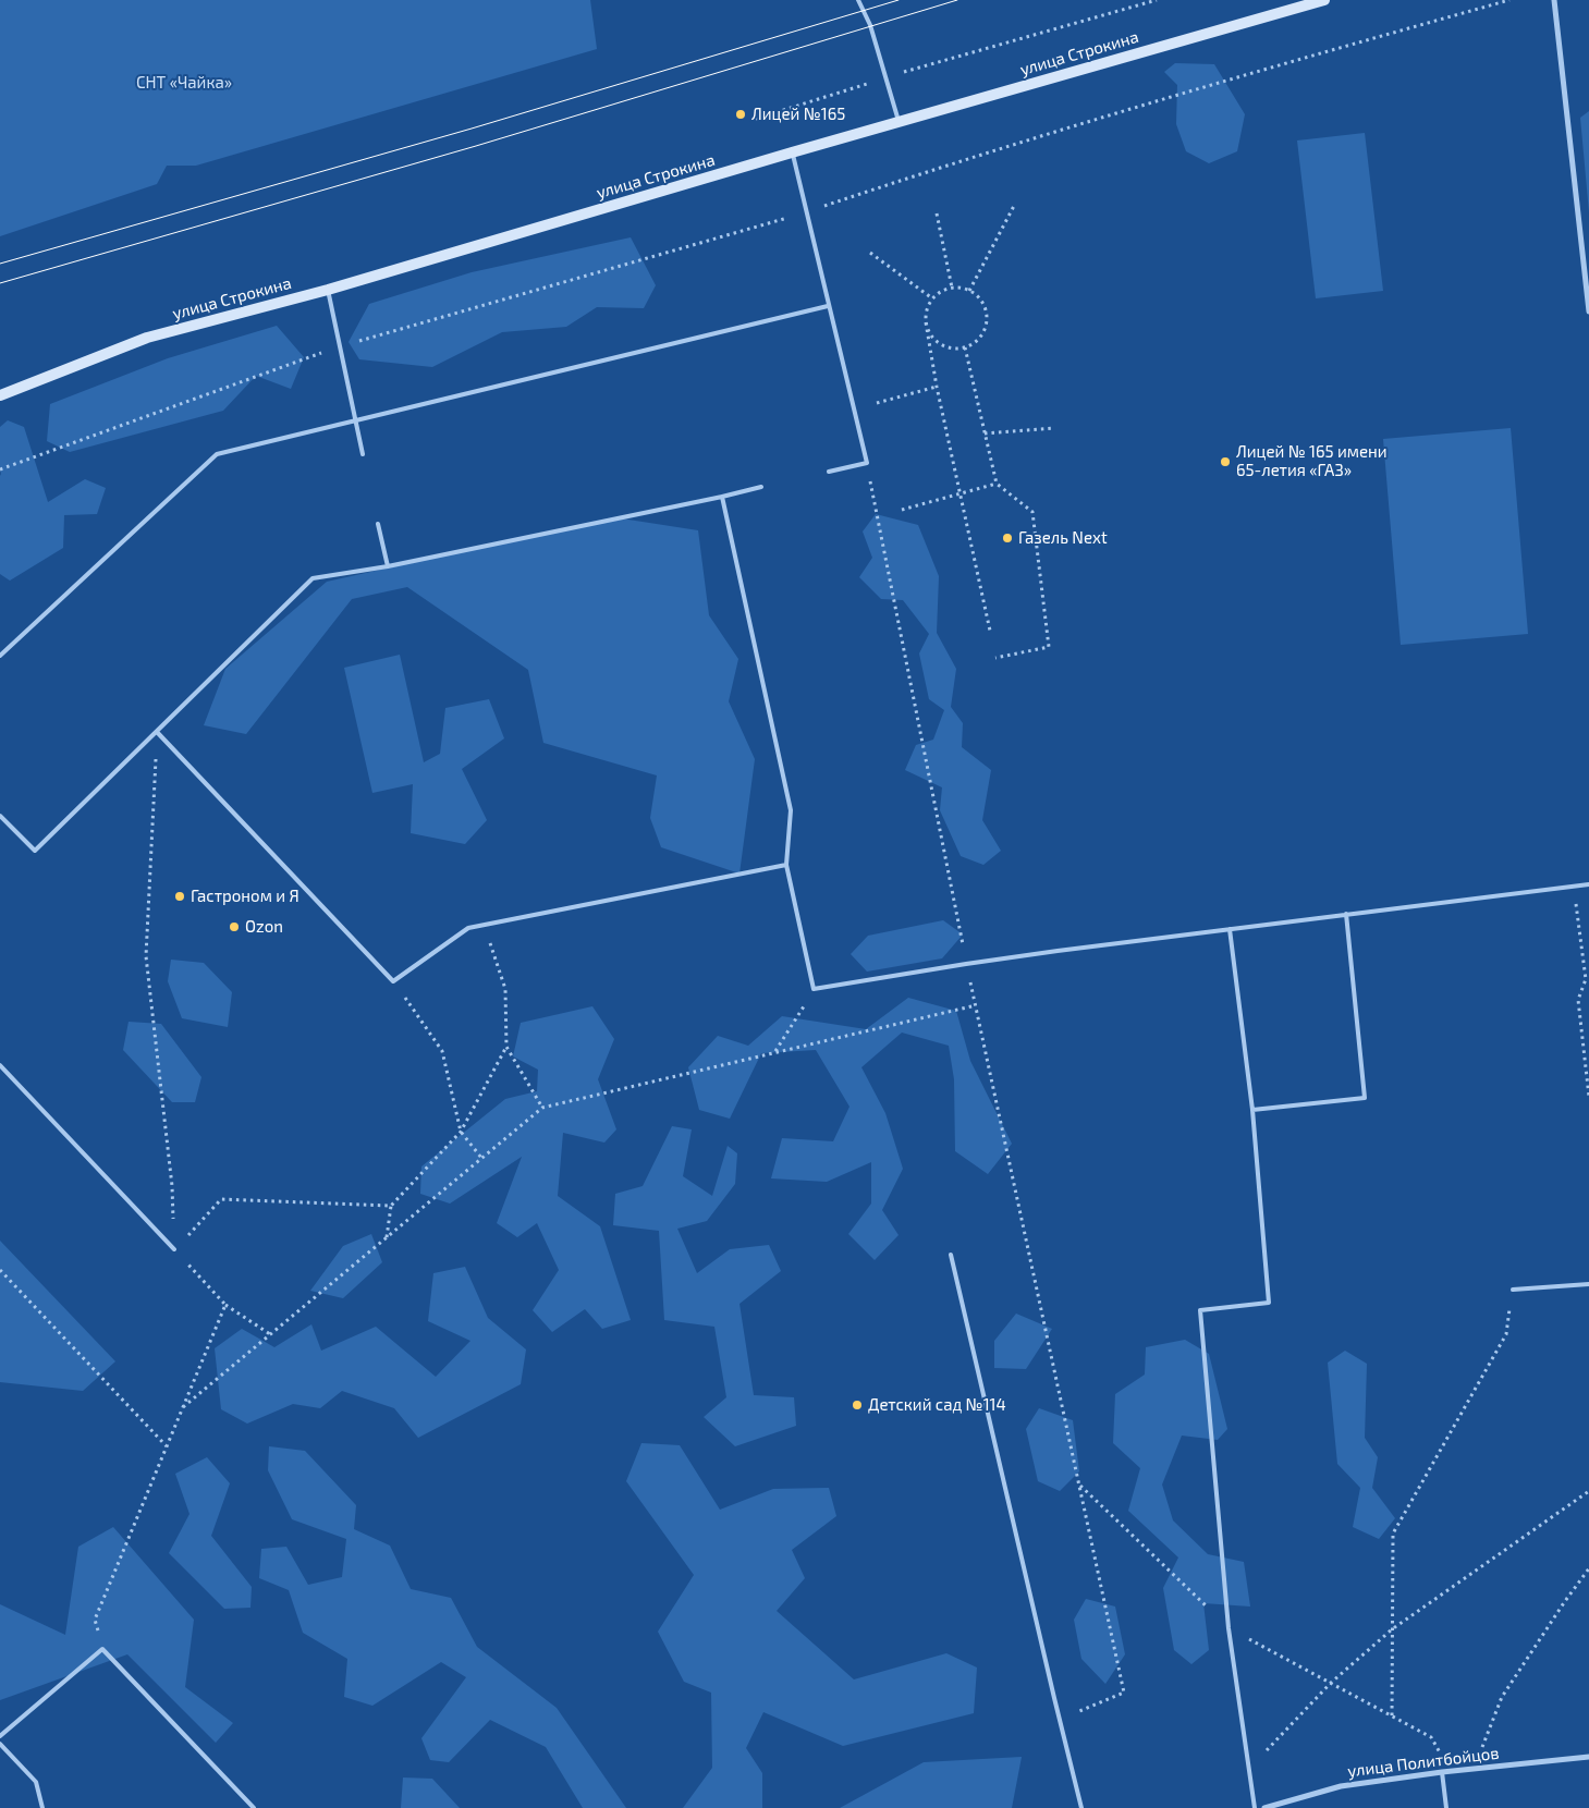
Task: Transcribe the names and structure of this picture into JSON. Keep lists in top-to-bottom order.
{
  "streets": {
    "street": ["улица Строкина", "улица Политбойцов"]
  },
  "parks": ["СНТ «Чайка»"],
  "places": [
    "Лицей №165",
    "Лицей № 165 имени 65-летия «ГАЗ»",
    "Газель Next",
    "Гастроном и Я",
    "Ozon",
    "Детский сад №114"
  ]
}
